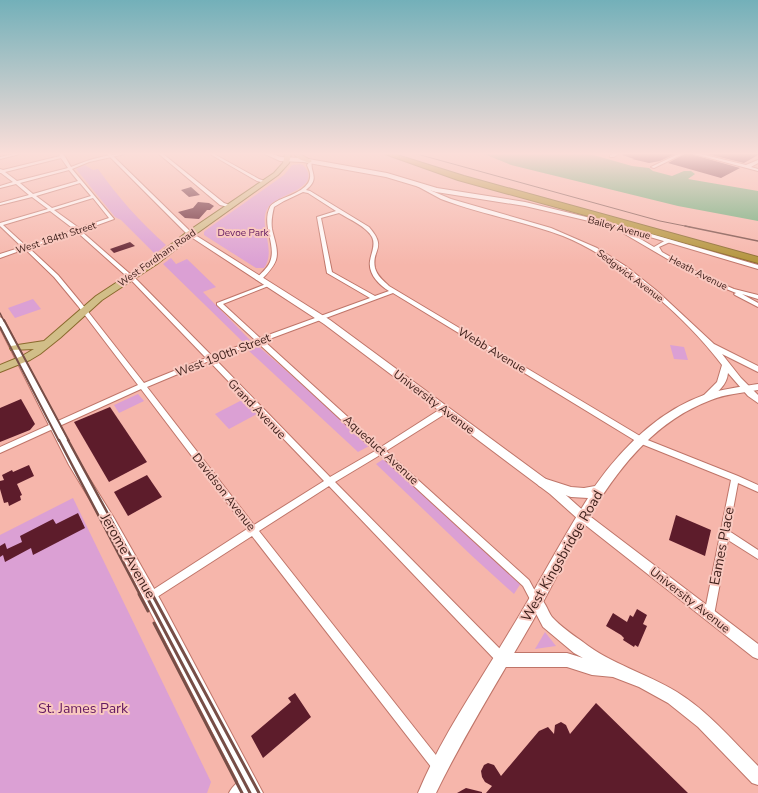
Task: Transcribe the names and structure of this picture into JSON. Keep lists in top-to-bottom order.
{
  "streets": {
    "main road": [
      "Bailey Avenue",
      "West Fordham Road",
      "Jerome Avenue",
      "West Kingsbridge Road"
    ],
    "street": [
      "West 184th Street",
      "Heath Avenue",
      "Sedgwick Avenue",
      "Webb Avenue",
      "West 190th Street",
      "University Avenue",
      "Grand Avenue",
      "Aqueduct Avenue",
      "Davidson Avenue",
      "Eames Place"
    ]
  },
  "crossings": [
    ["Bailey Avenue", "Heath Avenue"],
    ["West 184th Street", "Grand Avenue"],
    ["West 184th Street", "Davidson Avenue"],
    ["West Fordham Road", "University Avenue"],
    ["West Fordham Road", "Grand Avenue"],
    ["West Fordham Road", "Davidson Avenue"],
    ["West Fordham Road", "Jerome Avenue"],
    ["Sedgwick Avenue", "West Kingsbridge Road"],
    ["Webb Avenue", "West 190th Street"],
    ["Webb Avenue", "Eames Place"],
    ["Webb Avenue", "West Kingsbridge Road"],
    ["West 190th Street", "University Avenue"],
    ["West 190th Street", "Grand Avenue"],
    ["West 190th Street", "Aqueduct Avenue"],
    ["West 190th Street", "Davidson Avenue"],
    ["West 190th Street", "Jerome Avenue"],
    ["University Avenue", "Aqueduct Avenue"],
    ["University Avenue", "Eames Place"],
    ["University Avenue", "West Kingsbridge Road"],
    ["Grand Avenue", "West Kingsbridge Road"],
    ["Aqueduct Avenue", "West Kingsbridge Road"],
    ["Davidson Avenue", "West Kingsbridge Road"]
  ],
  "parks": ["Devoe Park", "St. James Park"]
}
